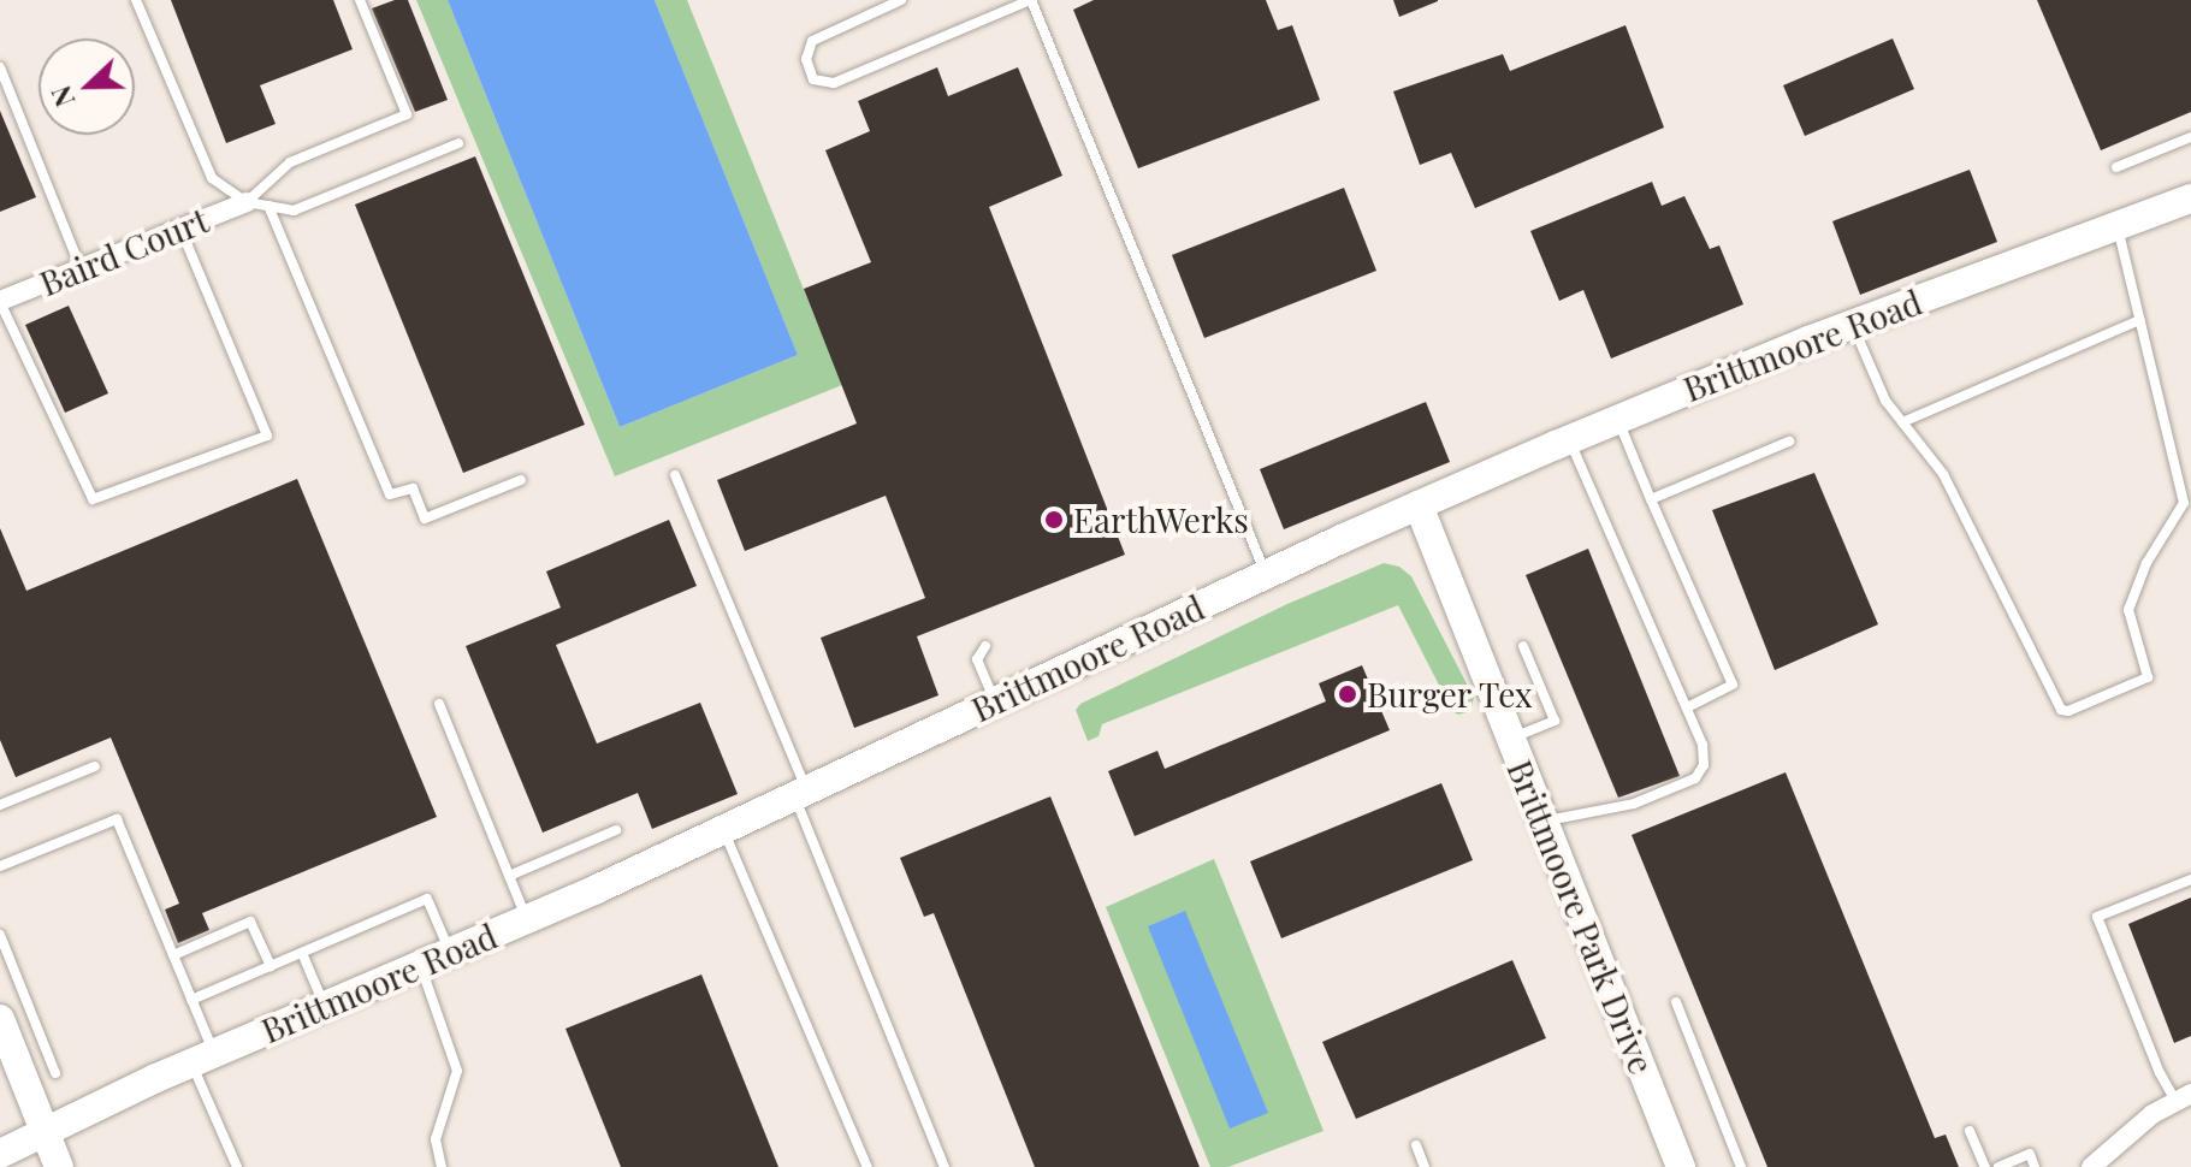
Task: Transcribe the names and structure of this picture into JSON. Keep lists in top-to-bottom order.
{
  "streets": {
    "main road": ["Brittmoore Road", "Brittmoore Park Drive"],
    "street": ["Baird Court"]
  },
  "crossings": [
    ["Brittmoore Road", "Brittmoore Park Drive"]
  ],
  "places": ["EarthWerks", "Burger Tex"],
  "north": "left"
}
